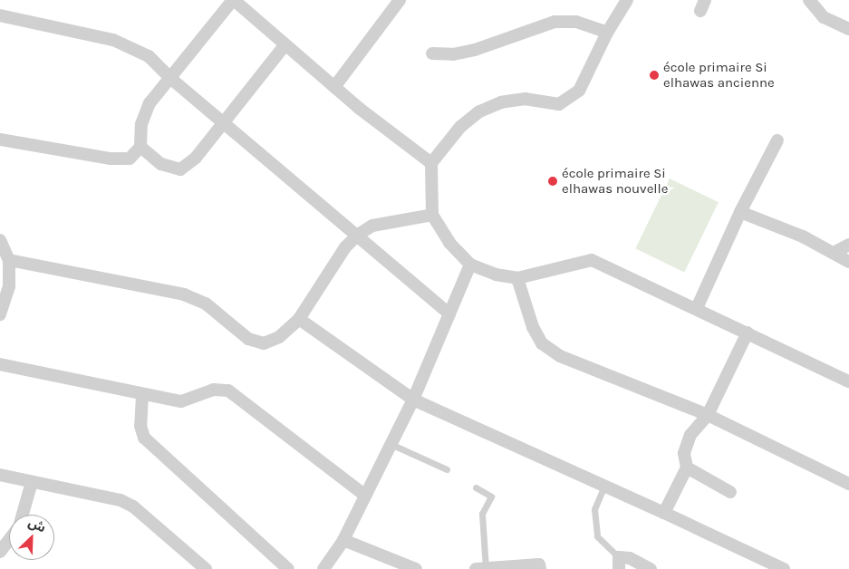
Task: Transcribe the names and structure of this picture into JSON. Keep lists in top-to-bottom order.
{
  "places": ["école primaire Si elhawas ancienne", "école primaire Si elhawas nouvelle"],
  "north": "top right"
}
